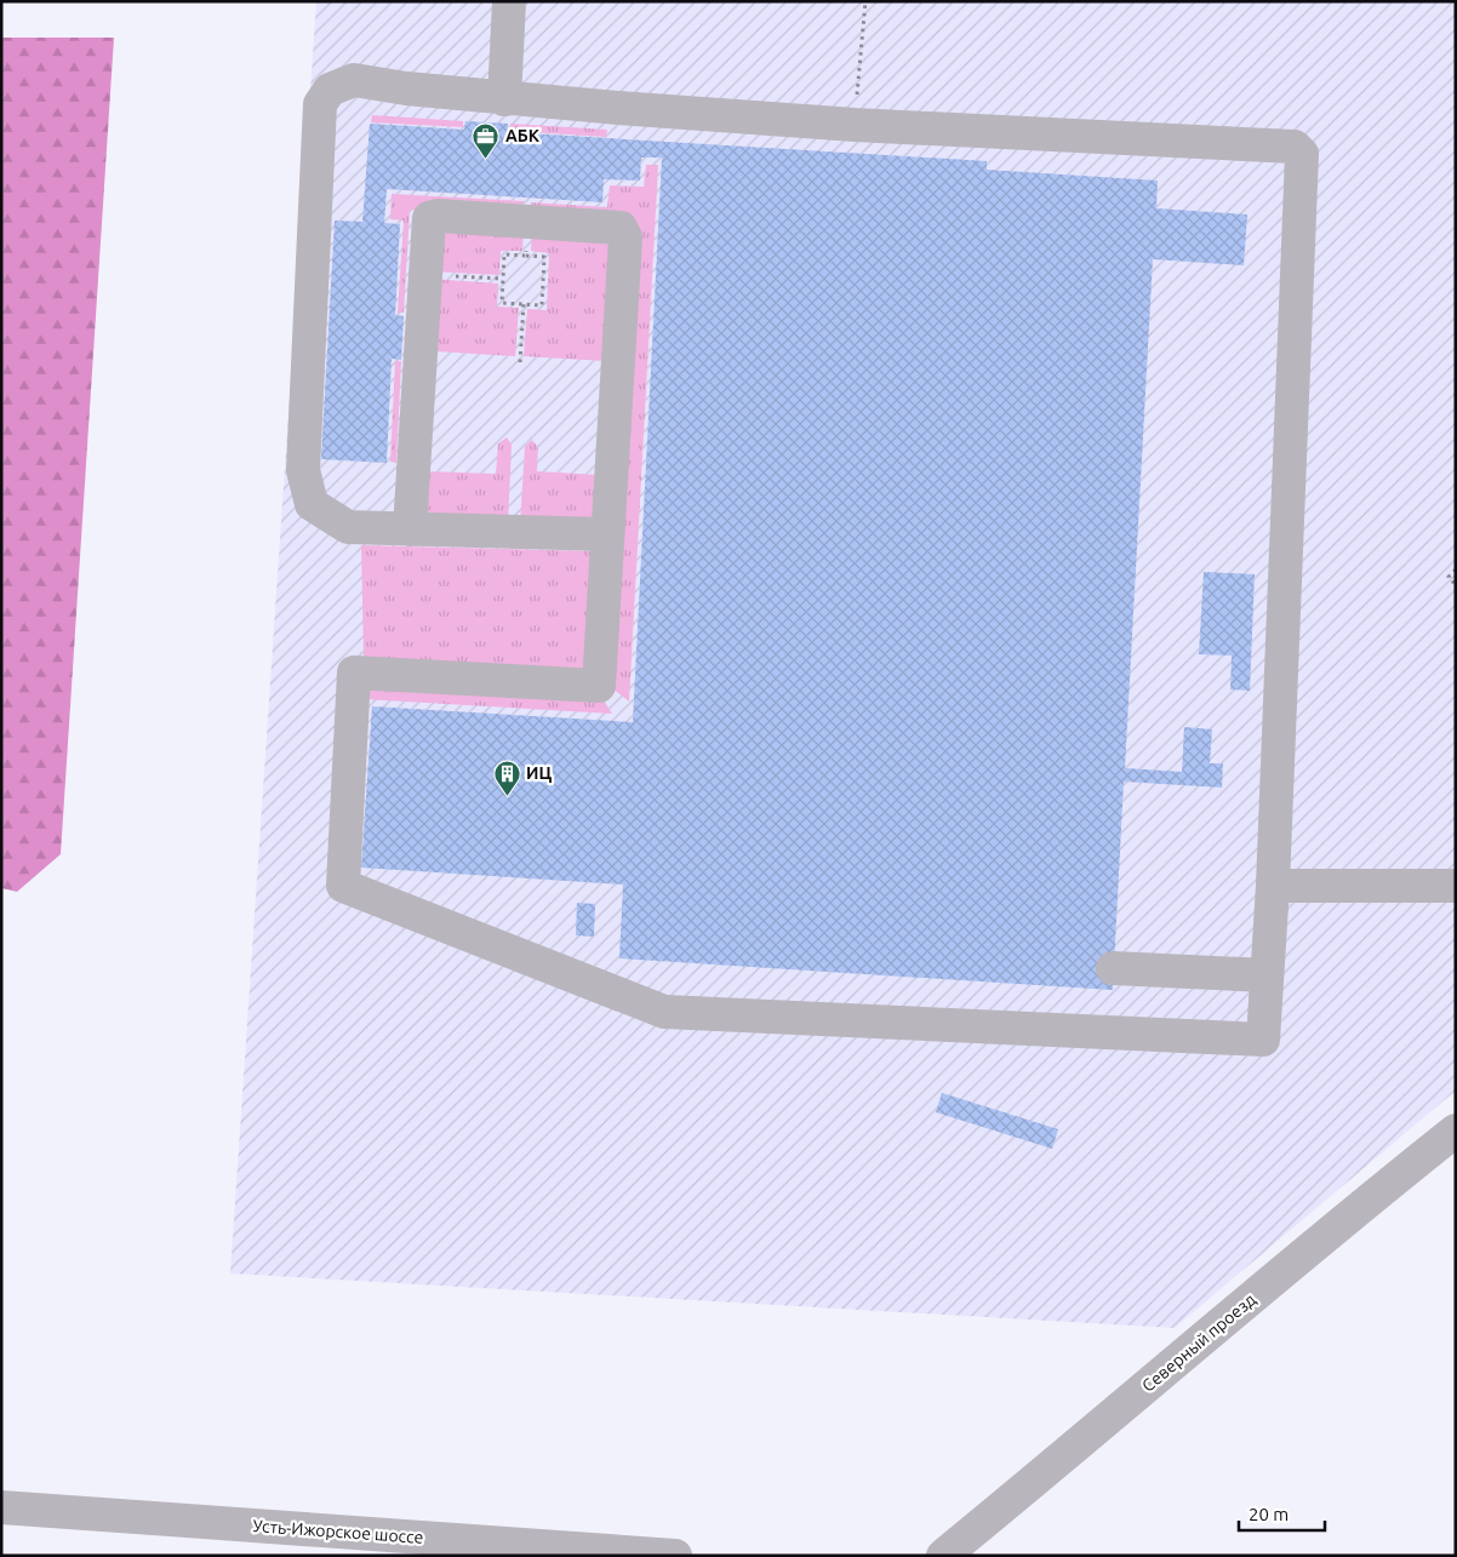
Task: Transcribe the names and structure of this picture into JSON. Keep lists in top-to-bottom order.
{
  "streets": {
    "street": ["Северный проезд", "Усть-Ижорское шоссе"]
  },
  "places": {
    "office": ["АБК"],
    "building": ["ИЦ"]
  },
  "scale_bar": "20 m"
}
